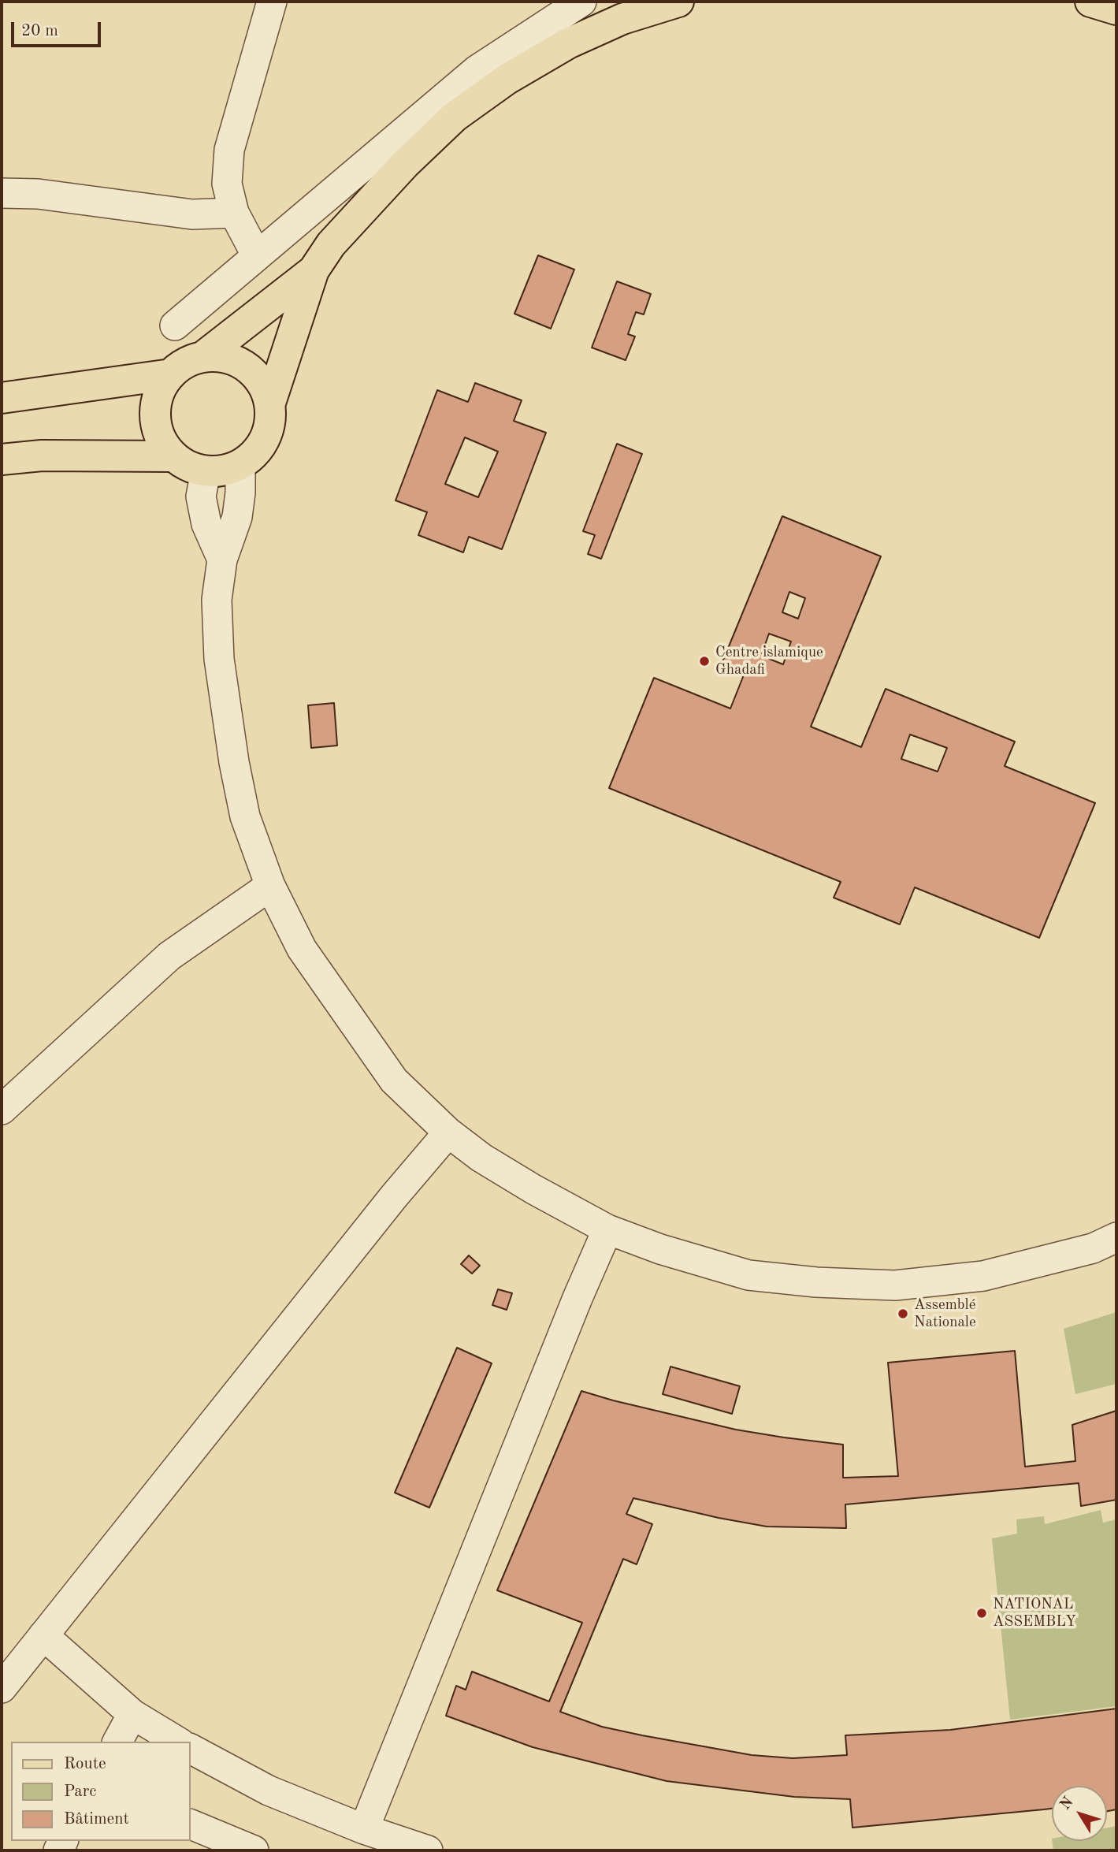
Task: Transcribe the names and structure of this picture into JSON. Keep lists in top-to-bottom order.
{
  "places": ["Centre islamique Ghadafi", "Assemblé Nationale", "NATIONAL ASSEMBLY"],
  "legend": ["Route", "Parc", "Bâtiment"],
  "scale_bar": "20 m",
  "north": "top left"
}
